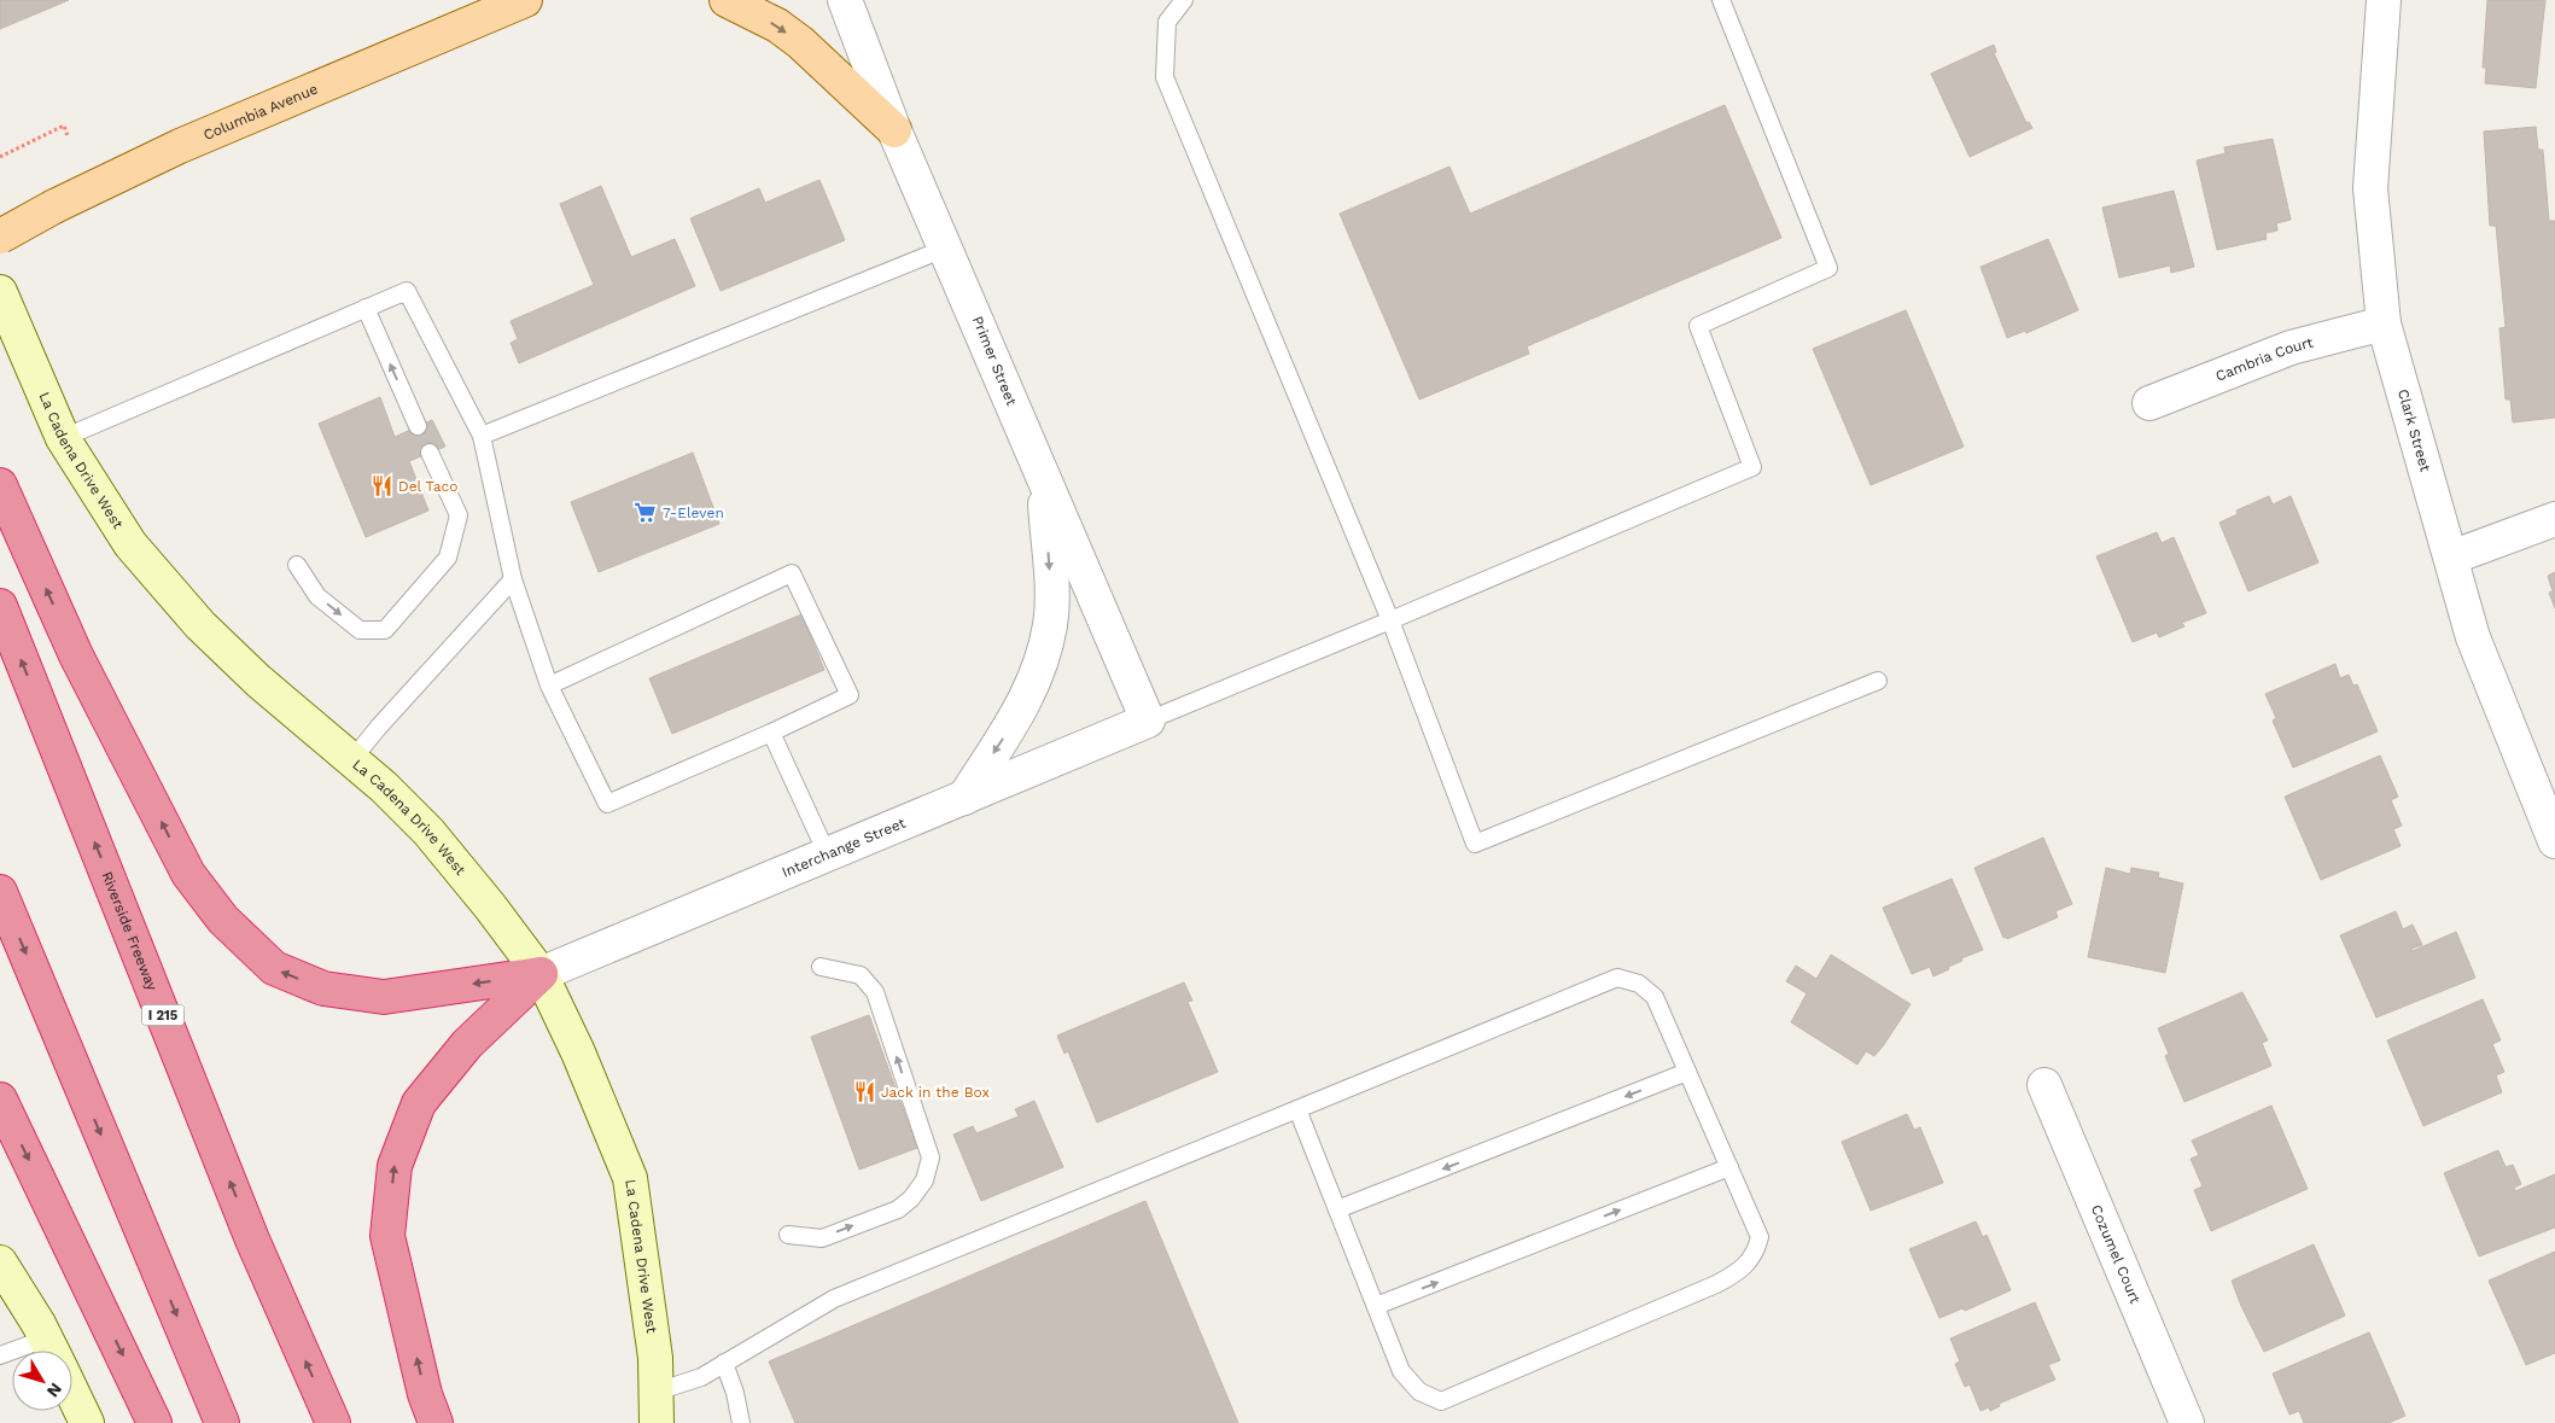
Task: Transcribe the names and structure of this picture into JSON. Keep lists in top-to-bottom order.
{
  "streets": {
    "highway": ["Riverside Freeway", "I 215"],
    "main road": ["Columbia Avenue", "La Cadena Drive West"],
    "street": [
      "Cambria Court",
      "Primer Street",
      "Clark Street",
      "Interchange Street",
      "Cozumel Court"
    ]
  },
  "crossings": [
    ["Cambria Court", "Clark Street"],
    ["Primer Street", "Interchange Street"],
    ["La Cadena Drive West", "Interchange Street"]
  ],
  "places": {
    "restaurant": ["Del Taco", "Jack in the Box"],
    "supermarket": ["7-Eleven"]
  },
  "north": "bottom right"
}
